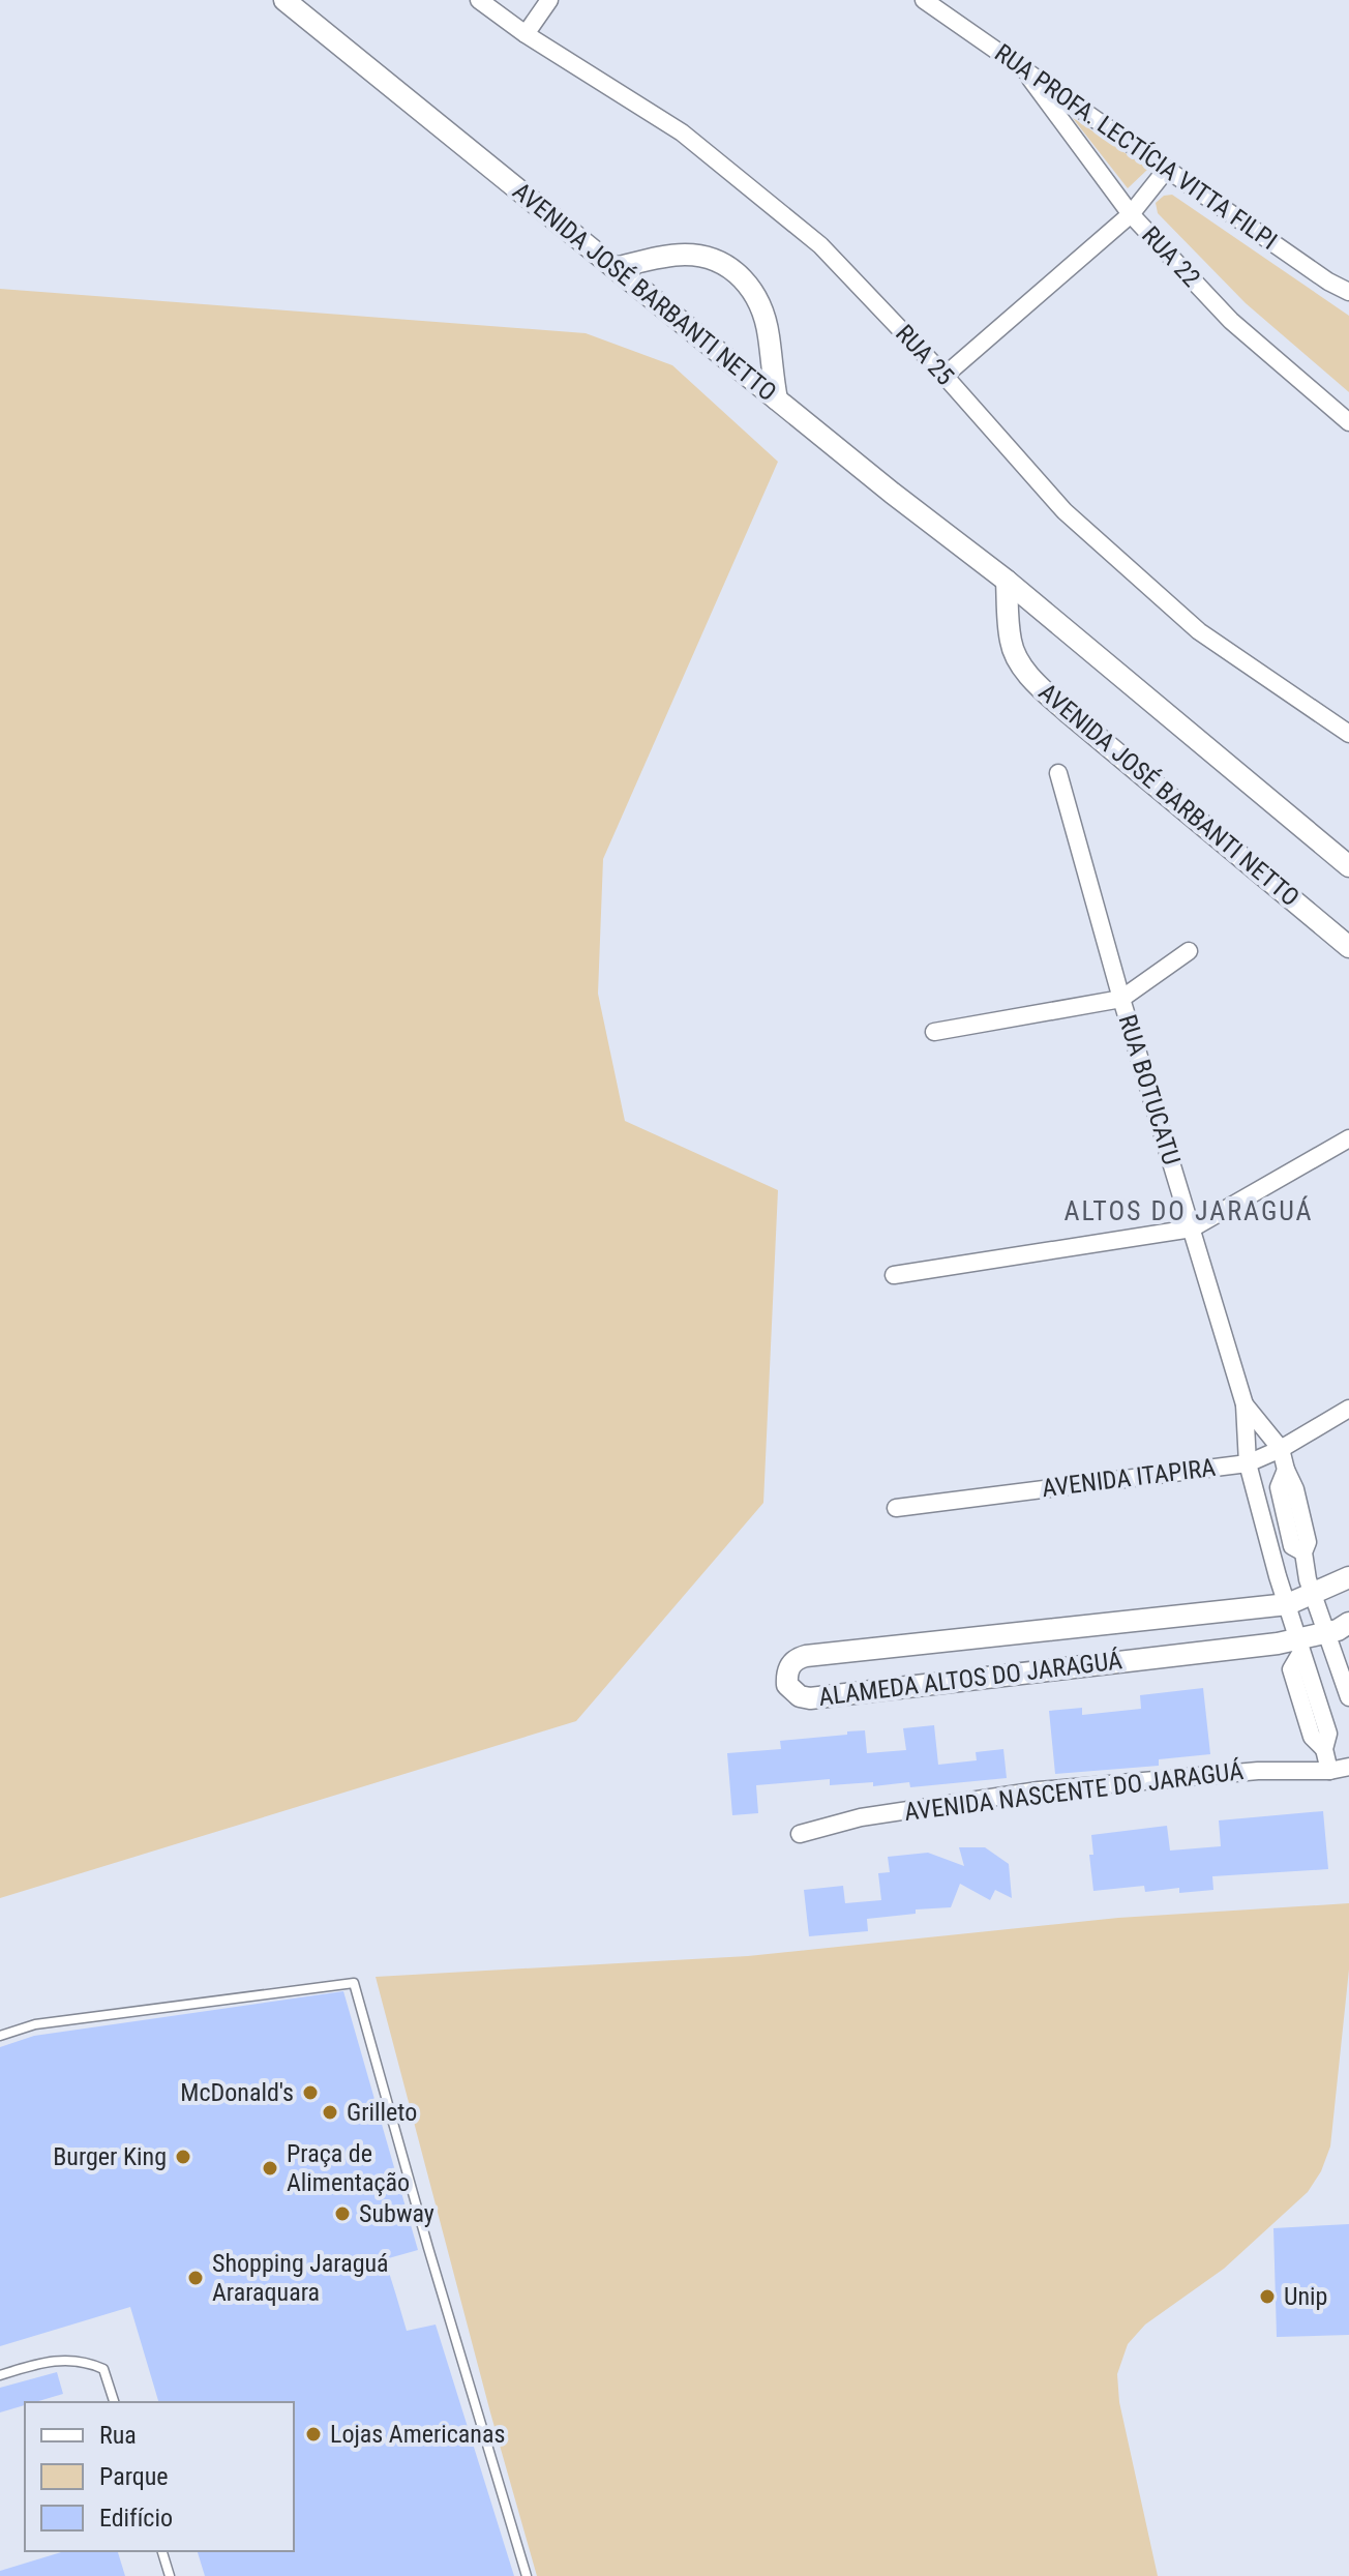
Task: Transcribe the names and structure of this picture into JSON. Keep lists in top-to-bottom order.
{
  "streets": {
    "street": [
      "RUA PROFA. LECTÍCIA VITTA FILPI",
      "RUA 22",
      "AVENIDA JOSÉ BARBANTI NETTO",
      "RUA 25",
      "RUA BOTUCATU",
      "AVENIDA ITAPIRA",
      "ALAMEDA ALTOS DO JARAGUÁ",
      "AVENIDA NASCENTE DO JARAGUÁ"
    ]
  },
  "crossings": [
    ["RUA PROFA. LECTÍCIA VITTA FILPI", "RUA 22"],
    ["RUA BOTUCATU", "AVENIDA ITAPIRA"],
    ["RUA BOTUCATU", "ALAMEDA ALTOS DO JARAGUÁ"]
  ],
  "districts": ["ALTOS DO JARAGUÁ"],
  "places": [
    "McDonald's",
    "Grilleto",
    "Burger King",
    "Praça de Alimentação",
    "Subway",
    "Shopping Jaraguá Araraquara",
    "Unip",
    "Lojas Americanas"
  ],
  "legend": ["Rua", "Parque", "Edifício"]
}
